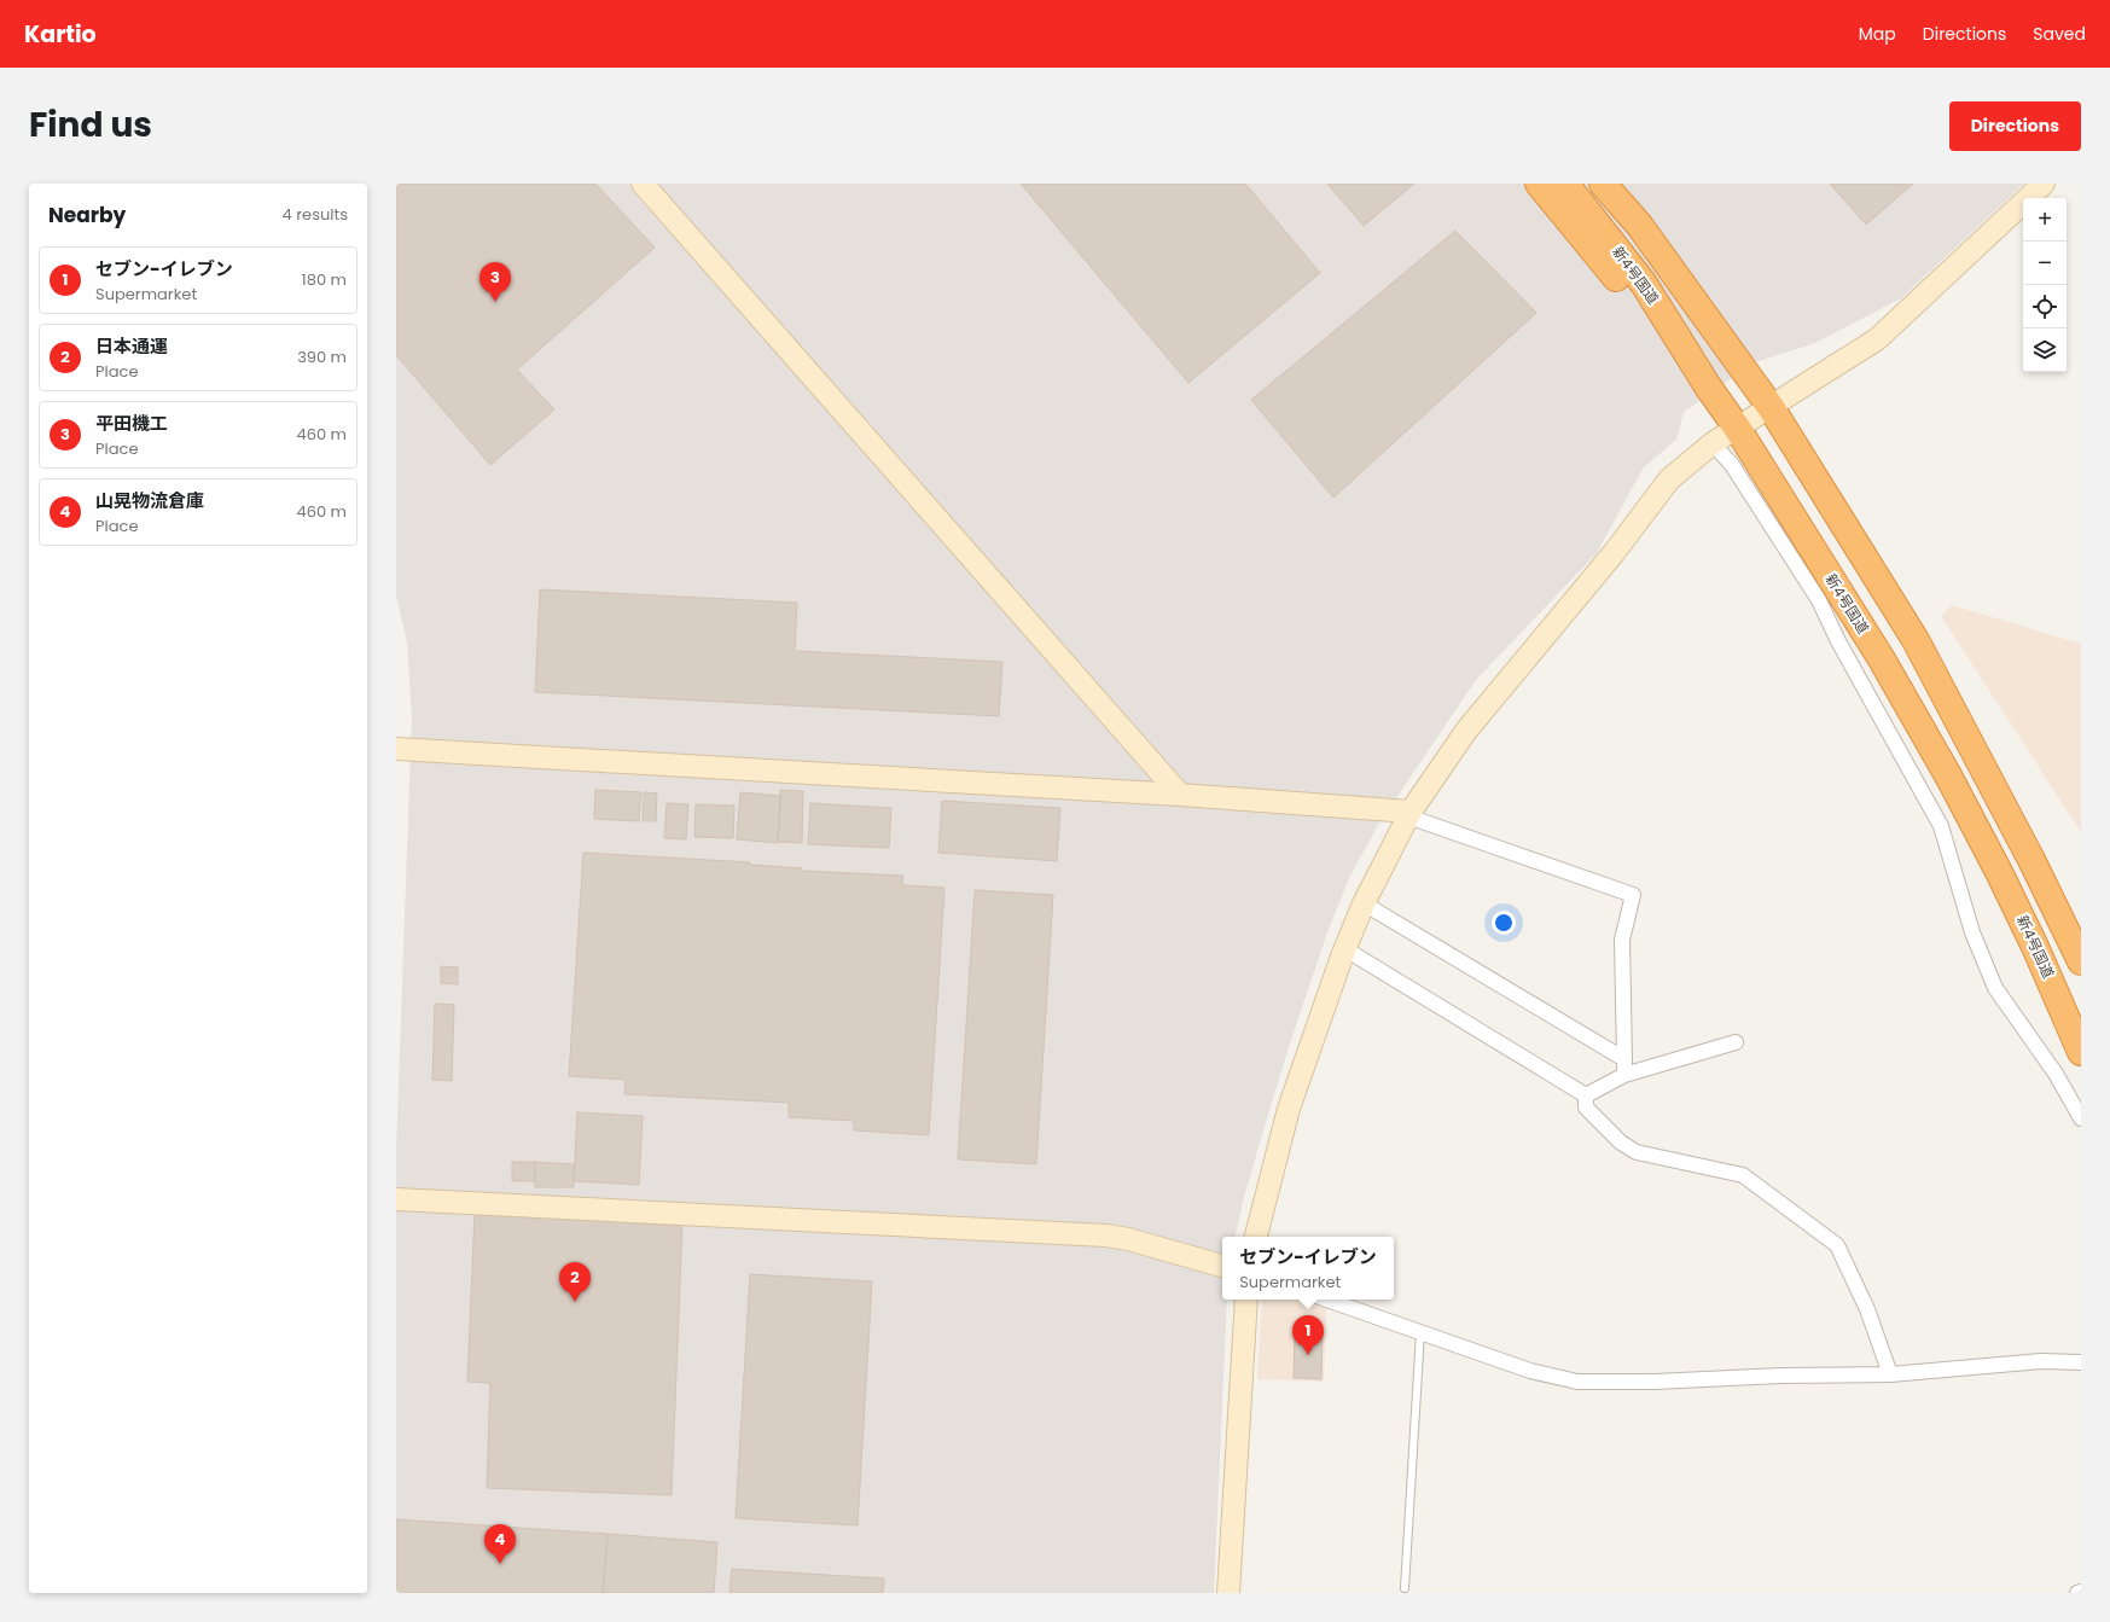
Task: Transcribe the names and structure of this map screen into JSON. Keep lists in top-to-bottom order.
{
  "streets": {
    "highway": ["新4号国道"]
  },
  "page": {
    "header": "Kartio",
    "nav": ["Map", "Directions", "Saved"],
    "title": "Find us",
    "buttons": "Directions",
    "heading": ["Nearby", "4 results"],
    "map_buttons": ["+", "−"],
    "list": [
      {
        "mark": "1",
        "name": "セブン-イレブン",
        "note": "Supermarket",
        "value": "180 m"
      },
      {
        "mark": "2",
        "name": "日本通運",
        "note": "Place",
        "value": "390 m"
      },
      {
        "mark": "3",
        "name": "平田機工",
        "note": "Place",
        "value": "460 m"
      },
      {
        "mark": "4",
        "name": "山晃物流倉庫",
        "note": "Place",
        "value": "460 m"
      }
    ],
    "pins": [
      "3",
      "2",
      "1",
      "4"
    ],
    "popup": ["セブン-イレブン", "Supermarket"]
  }
}
